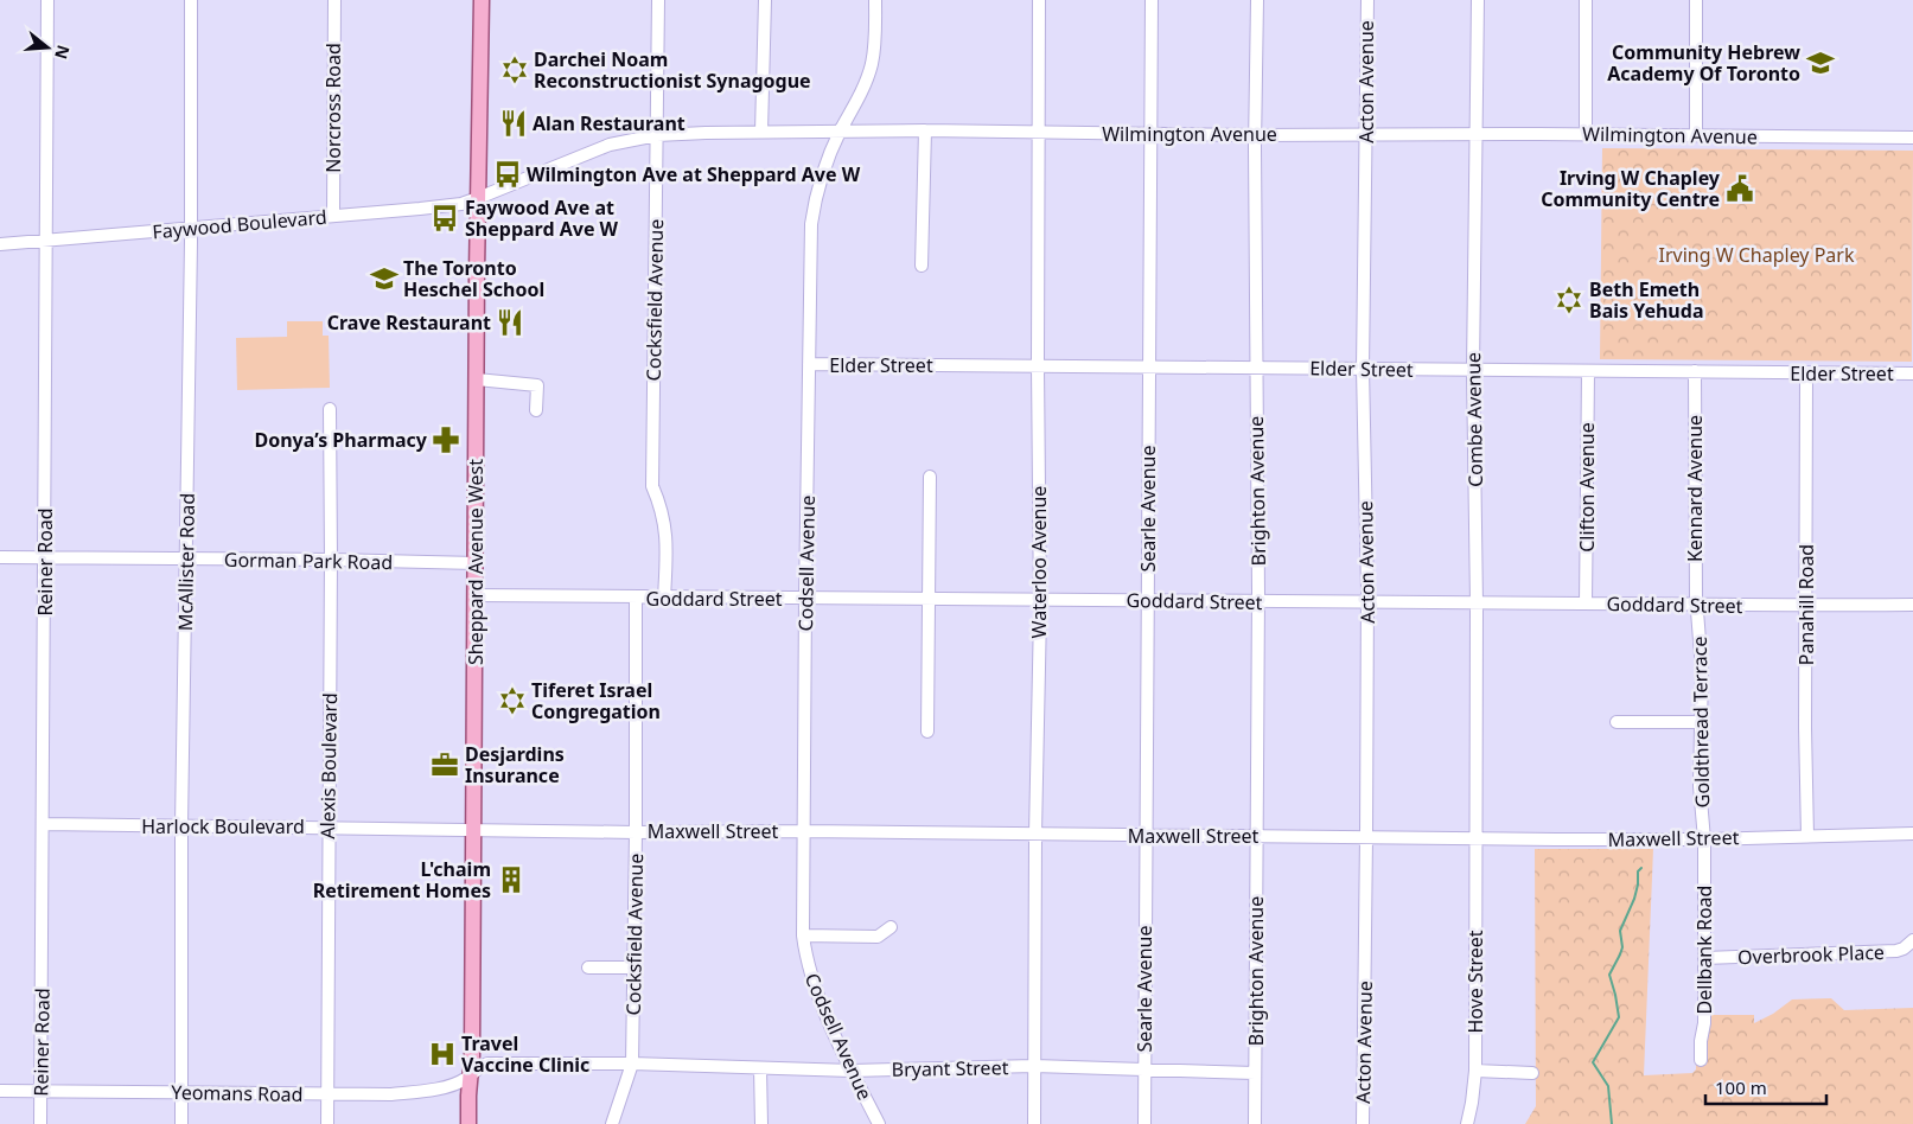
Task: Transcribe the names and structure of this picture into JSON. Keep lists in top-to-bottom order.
{
  "streets": {
    "main road": ["Sheppard Avenue West"],
    "street": [
      "Acton Avenue",
      "Norcross Road",
      "Wilmington Avenue",
      "Faywood Boulevard",
      "Cocksfield Avenue",
      "Elder Street",
      "Combe Avenue",
      "Clifton Avenue",
      "Kennard Avenue",
      "Brighton Avenue",
      "Searle Avenue",
      "Gorman Park Road",
      "Reiner Road",
      "McAllister Road",
      "Waterloo Avenue",
      "Codsell Avenue",
      "Goddard Street",
      "Panahill Road",
      "Goldthread Terrace",
      "Alexis Boulevard",
      "Harlock Boulevard",
      "Maxwell Street",
      "Dellbank Road",
      "Overbrook Place",
      "Hove Street",
      "Bryant Street",
      "Yeomans Road"
    ]
  },
  "crossings": [
    ["Acton Avenue", "Wilmington Avenue"],
    ["Acton Avenue", "Elder Street"],
    ["Acton Avenue", "Goddard Street"],
    ["Acton Avenue", "Maxwell Street"],
    ["Norcross Road", "Faywood Boulevard"],
    ["Wilmington Avenue", "Faywood Boulevard"],
    ["Wilmington Avenue", "Cocksfield Avenue"],
    ["Wilmington Avenue", "Combe Avenue"],
    ["Wilmington Avenue", "Brighton Avenue"],
    ["Wilmington Avenue", "Searle Avenue"],
    ["Wilmington Avenue", "Sheppard Avenue West"],
    ["Wilmington Avenue", "Waterloo Avenue"],
    ["Wilmington Avenue", "Codsell Avenue"],
    ["Faywood Boulevard", "Reiner Road"],
    ["Faywood Boulevard", "McAllister Road"],
    ["Faywood Boulevard", "Sheppard Avenue West"],
    ["Cocksfield Avenue", "Goddard Street"],
    ["Cocksfield Avenue", "Maxwell Street"],
    ["Cocksfield Avenue", "Bryant Street"],
    ["Elder Street", "Combe Avenue"],
    ["Elder Street", "Clifton Avenue"],
    ["Elder Street", "Kennard Avenue"],
    ["Elder Street", "Brighton Avenue"],
    ["Elder Street", "Searle Avenue"],
    ["Elder Street", "Waterloo Avenue"],
    ["Elder Street", "Codsell Avenue"],
    ["Elder Street", "Panahill Road"],
    ["Combe Avenue", "Goddard Street"],
    ["Combe Avenue", "Maxwell Street"],
    ["Combe Avenue", "Hove Street"],
    ["Clifton Avenue", "Goddard Street"],
    ["Kennard Avenue", "Goddard Street"],
    ["Kennard Avenue", "Goldthread Terrace"],
    ["Brighton Avenue", "Goddard Street"],
    ["Brighton Avenue", "Maxwell Street"],
    ["Brighton Avenue", "Bryant Street"],
    ["Searle Avenue", "Goddard Street"],
    ["Searle Avenue", "Maxwell Street"],
    ["Searle Avenue", "Bryant Street"],
    ["Gorman Park Road", "Reiner Road"],
    ["Gorman Park Road", "McAllister Road"],
    ["Gorman Park Road", "Sheppard Avenue West"],
    ["Gorman Park Road", "Alexis Boulevard"],
    ["Reiner Road", "Harlock Boulevard"],
    ["Reiner Road", "Yeomans Road"],
    ["McAllister Road", "Harlock Boulevard"],
    ["McAllister Road", "Yeomans Road"],
    ["Sheppard Avenue West", "Goddard Street"],
    ["Sheppard Avenue West", "Harlock Boulevard"],
    ["Sheppard Avenue West", "Maxwell Street"],
    ["Sheppard Avenue West", "Bryant Street"],
    ["Sheppard Avenue West", "Yeomans Road"],
    ["Waterloo Avenue", "Goddard Street"],
    ["Waterloo Avenue", "Maxwell Street"],
    ["Waterloo Avenue", "Bryant Street"],
    ["Codsell Avenue", "Goddard Street"],
    ["Codsell Avenue", "Maxwell Street"],
    ["Codsell Avenue", "Bryant Street"],
    ["Goddard Street", "Panahill Road"],
    ["Goddard Street", "Goldthread Terrace"],
    ["Panahill Road", "Maxwell Street"],
    ["Goldthread Terrace", "Maxwell Street"],
    ["Goldthread Terrace", "Dellbank Road"],
    ["Alexis Boulevard", "Harlock Boulevard"],
    ["Alexis Boulevard", "Yeomans Road"],
    ["Harlock Boulevard", "Maxwell Street"],
    ["Maxwell Street", "Dellbank Road"],
    ["Maxwell Street", "Hove Street"],
    ["Dellbank Road", "Overbrook Place"],
    ["Bryant Street", "Yeomans Road"]
  ],
  "parks": ["Irving W Chapley Park"],
  "places": {
    "school or university": ["Community Hebrew Academy Of Toronto", "The Toronto Heschel School"],
    "synagogue": ["Darchei Noam Reconstructionist Synagogue", "Beth Emeth Bais Yehuda", "Tiferet Israel Congregation"],
    "restaurant": ["Alan Restaurant", "Crave Restaurant"],
    "bus stop": ["Wilmington Ave at Sheppard Ave W", "Faywood Ave at Sheppard Ave W"],
    "public building": ["Irving W Chapley Community Centre"],
    "pharmacy": ["Donya’s Pharmacy"],
    "office": ["Desjardins Insurance"],
    "building": ["L'chaim Retirement Homes"],
    "hospital": ["Travel Vaccine Clinic"]
  },
  "scale_bar": "100 m",
  "north": "right"
}
